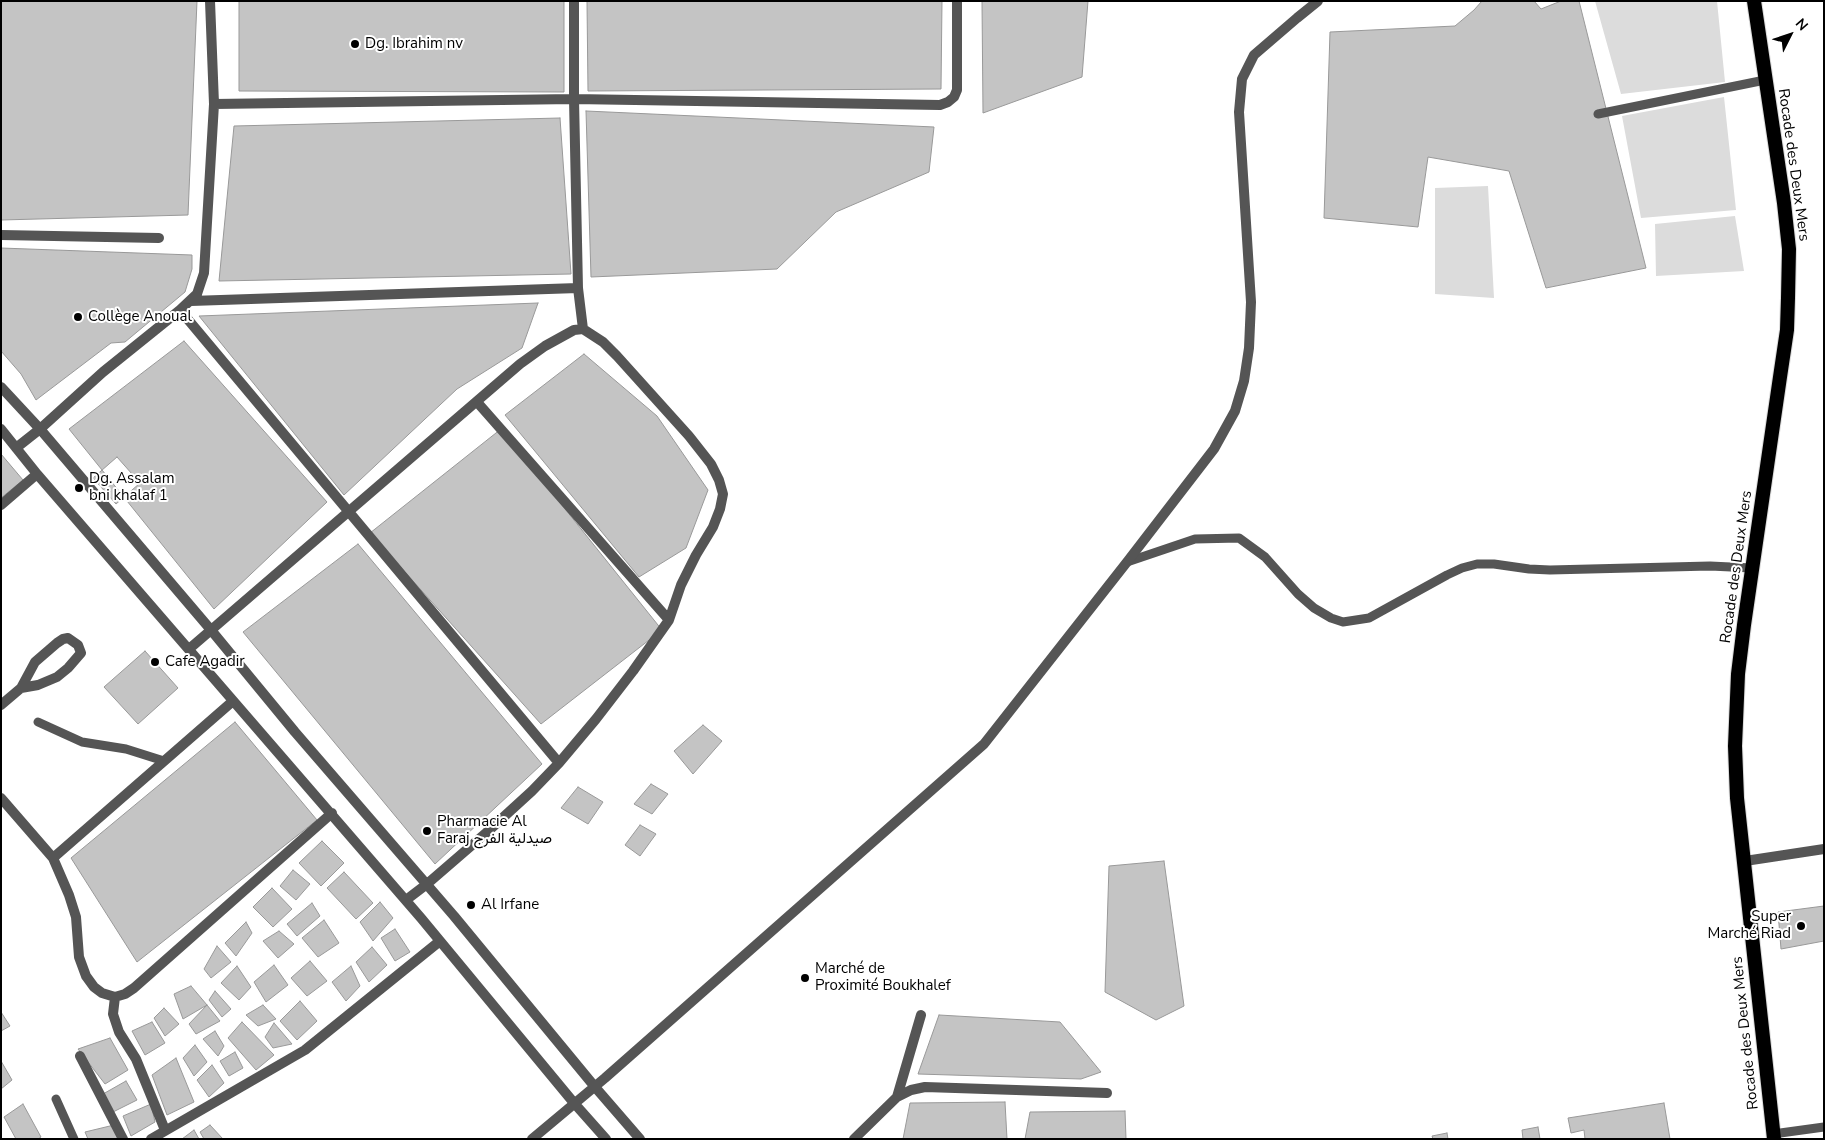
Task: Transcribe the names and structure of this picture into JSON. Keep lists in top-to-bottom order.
{
  "streets": {
    "highway": ["Rocade des Deux Mers"]
  },
  "places": [
    "Dg. Ibrahim nv",
    "Collège Anoual",
    "Dg. Assalam bni khalaf 1",
    "Cafe Agadir",
    "Pharmacie Al Faraj صيدلية الفرج",
    "Al Irfane",
    "Super Marché Riad",
    "Marché de Proximité Boukhalef"
  ],
  "north": "top right"
}
